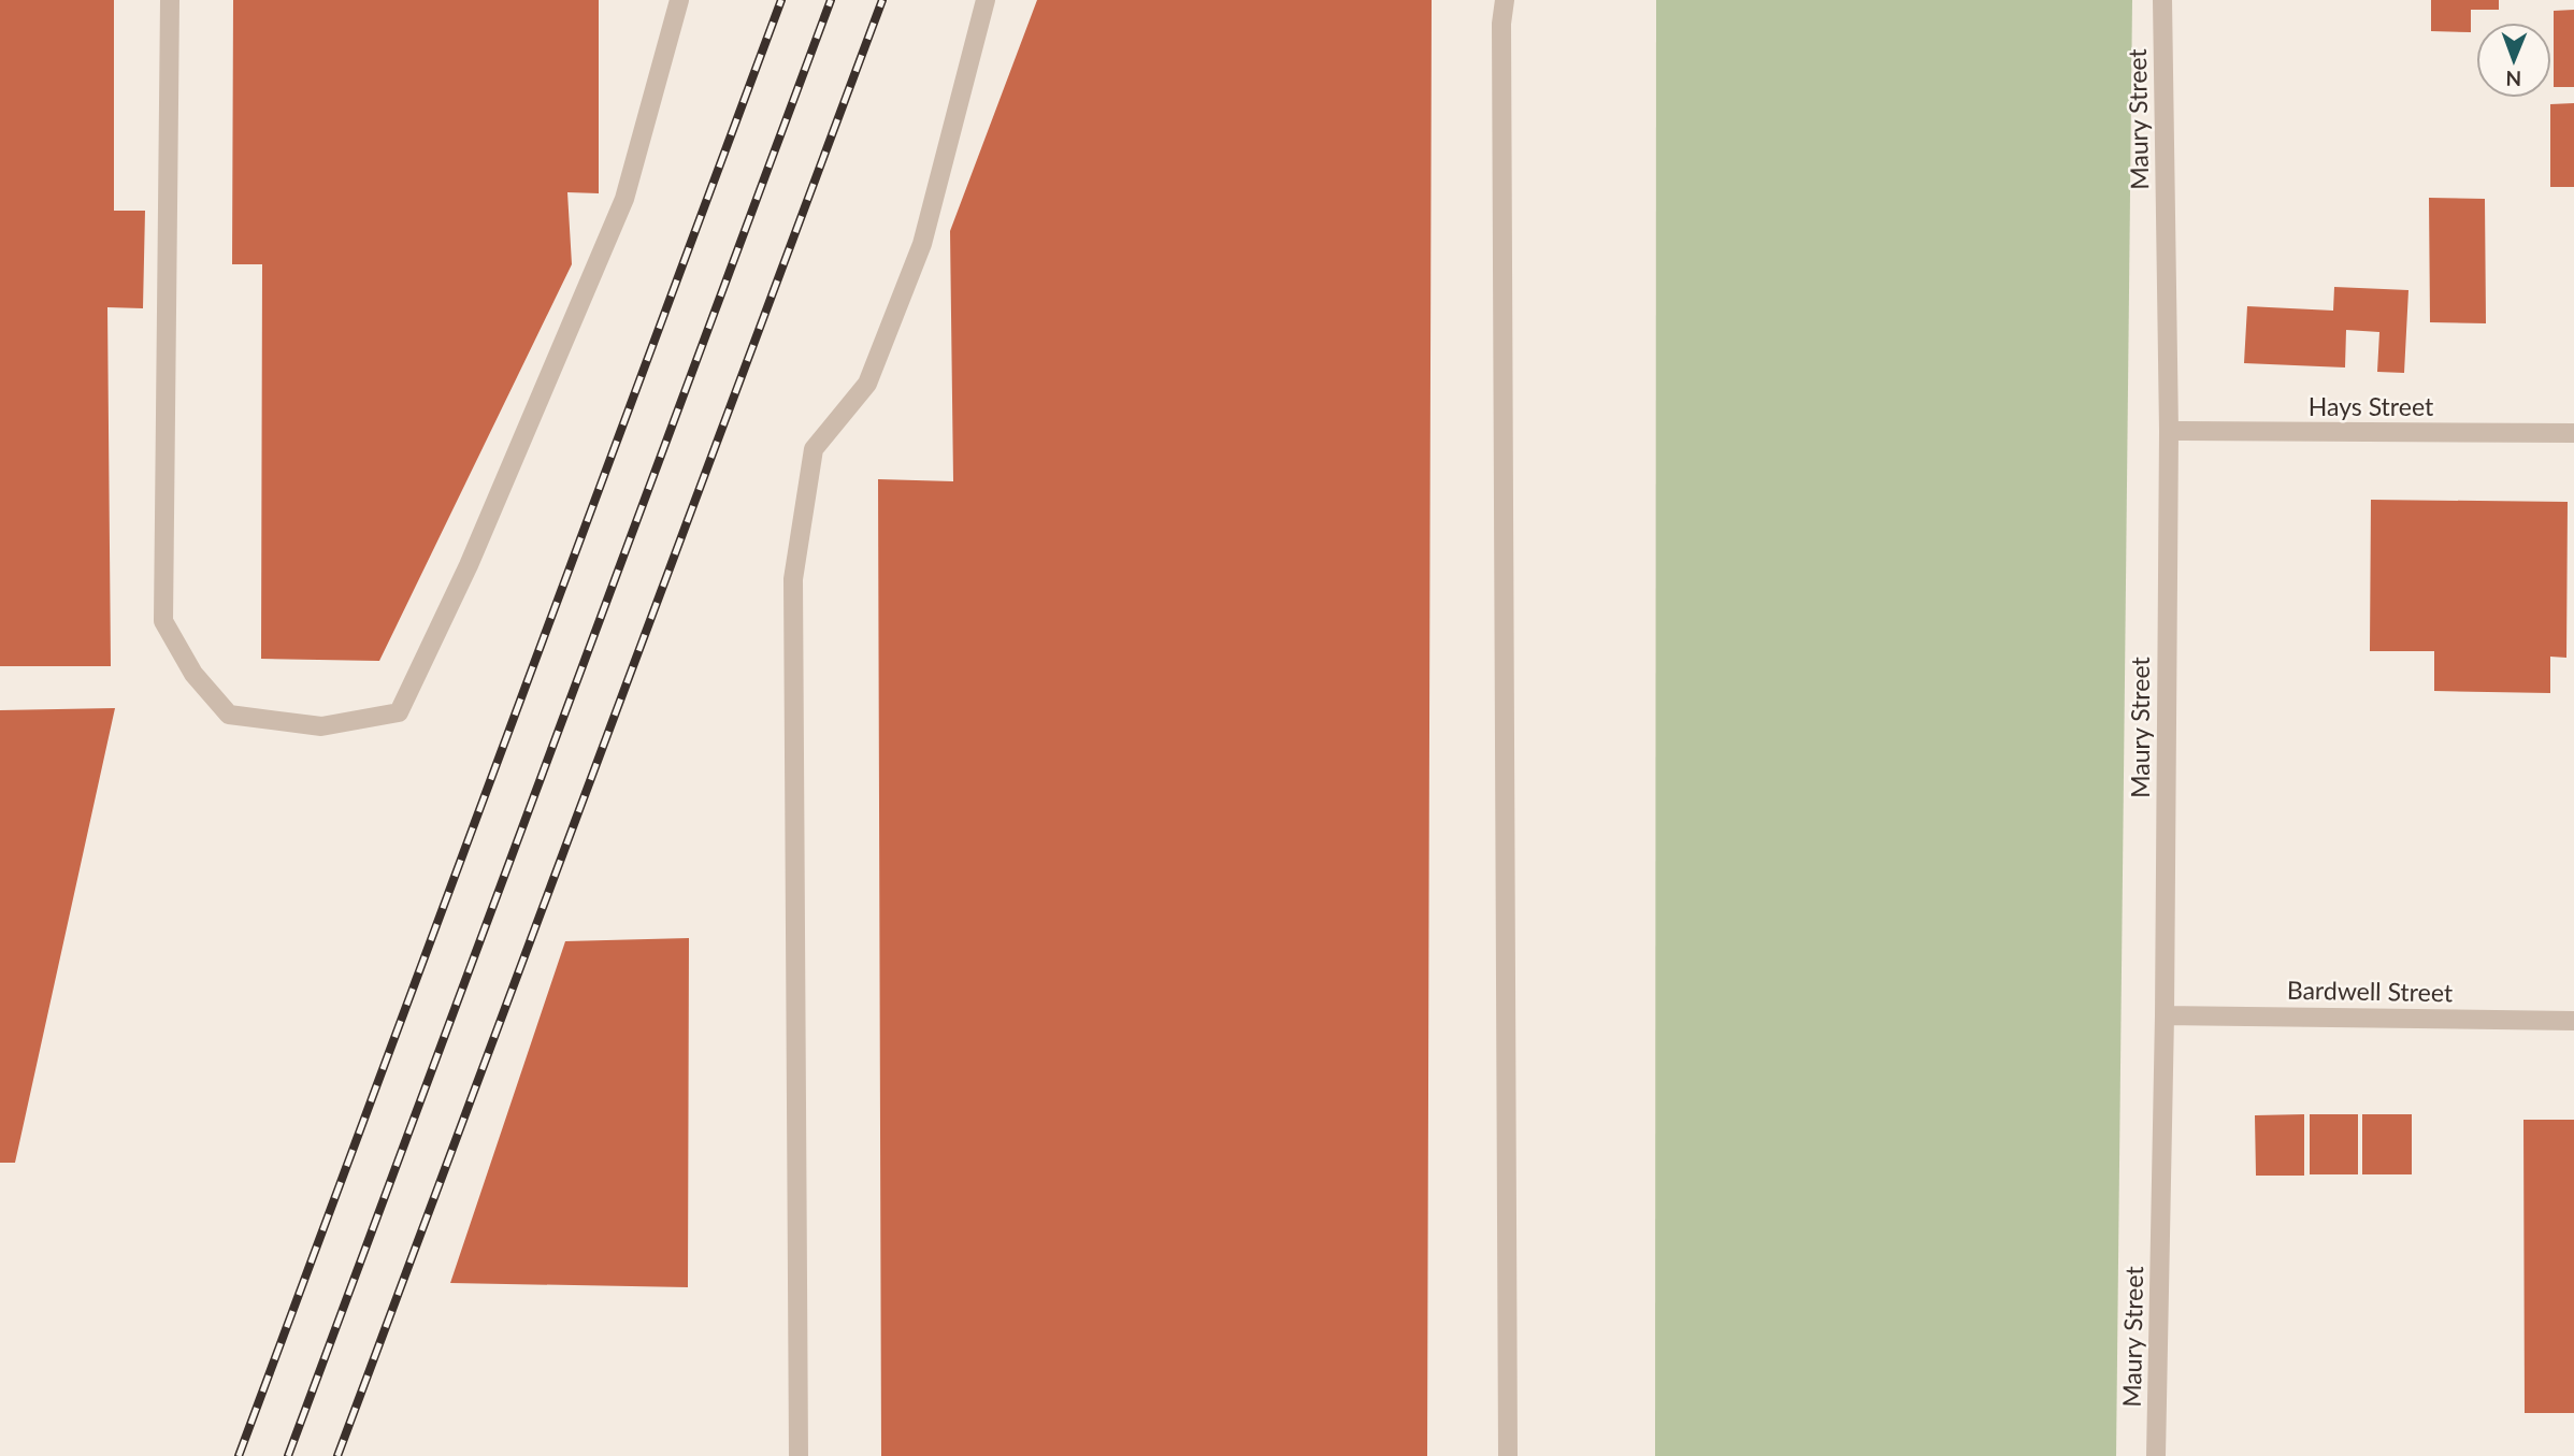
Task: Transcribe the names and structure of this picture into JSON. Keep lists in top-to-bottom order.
{
  "streets": {
    "street": ["Maury Street", "Hays Street", "Bardwell Street"]
  },
  "crossings": [
    ["Maury Street", "Hays Street"],
    ["Maury Street", "Bardwell Street"]
  ],
  "north": "bottom"
}
